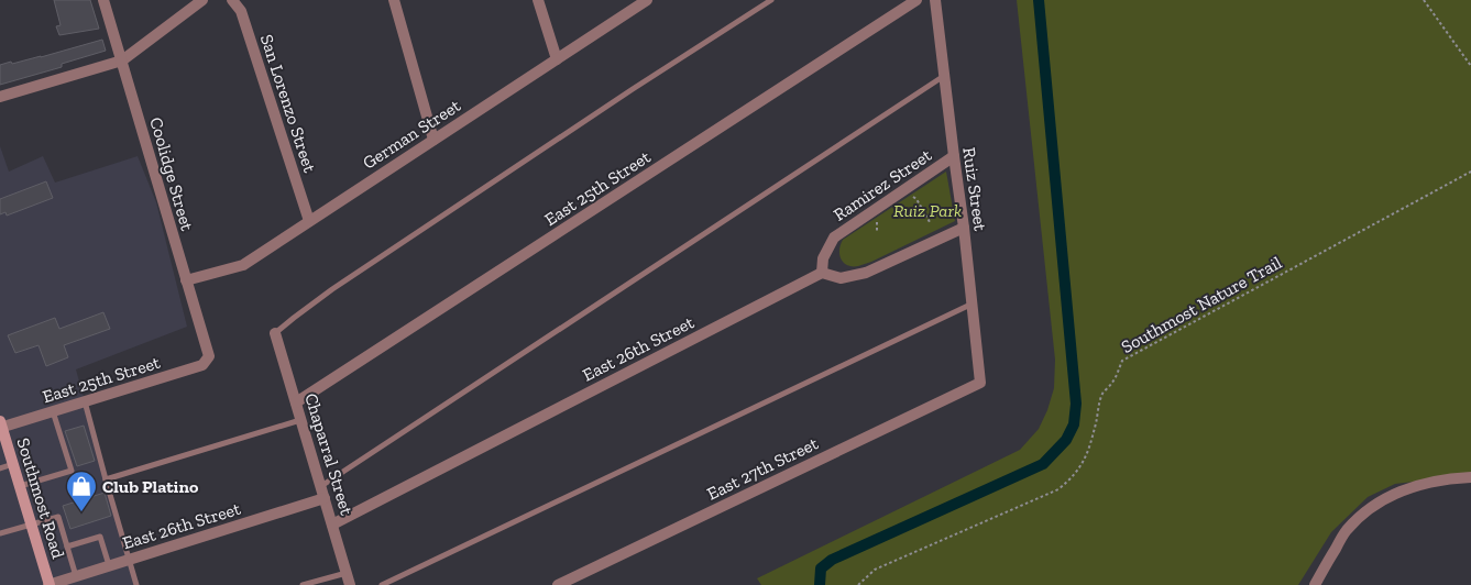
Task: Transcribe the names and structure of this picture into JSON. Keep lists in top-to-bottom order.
{
  "streets": {
    "main road": ["Southmost Road"],
    "street": [
      "San Lorenzo Street",
      "German Street",
      "Coolidge Street",
      "Ramirez Street",
      "East 25th Street",
      "Ruiz Street",
      "East 26th Street",
      "Chaparral Street",
      "East 27th Street"
    ],
    "path": ["Southmost Nature Trail"]
  },
  "crossings": [
    ["San Lorenzo Street", "German Street"],
    ["German Street", "Coolidge Street"],
    ["Coolidge Street", "East 25th Street"],
    ["Ramirez Street", "Ruiz Street"],
    ["Ramirez Street", "East 26th Street"],
    ["East 25th Street", "Chaparral Street"],
    ["East 25th Street", "Southmost Road"],
    ["Ruiz Street", "East 27th Street"],
    ["East 26th Street", "Chaparral Street"],
    ["East 26th Street", "Southmost Road"]
  ],
  "parks": ["Ruiz Park"],
  "places": {
    "shop": ["Club Platino"]
  }
}
